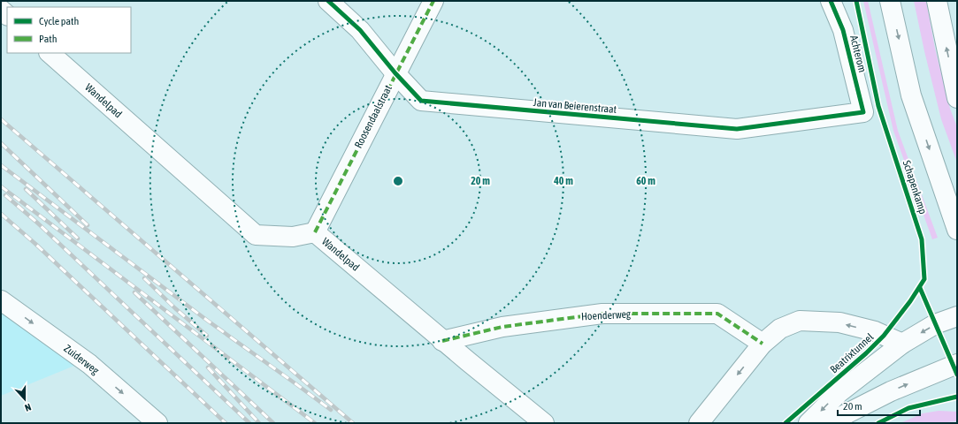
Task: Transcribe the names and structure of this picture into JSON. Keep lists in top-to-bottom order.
{
  "streets": {
    "street": [
      "Achterom",
      "Wandelpad",
      "Jan van Beierenstraat",
      "Roosendaalstraat",
      "Hoenderweg",
      "Zuiderweg"
    ],
    "cycle path": ["Schapenkamp"]
  },
  "crossings": [
    ["Achterom", "Jan van Beierenstraat"],
    ["Wandelpad", "Roosendaalstraat"],
    ["Wandelpad", "Hoenderweg"],
    ["Jan van Beierenstraat", "Roosendaalstraat"]
  ],
  "one_way": ["Zuiderweg"],
  "legend": ["Cycle path", "Path"],
  "scale_bar": "20 m",
  "north": "bottom",
  "rings": ["20 m", "40 m", "60 m"]
}
